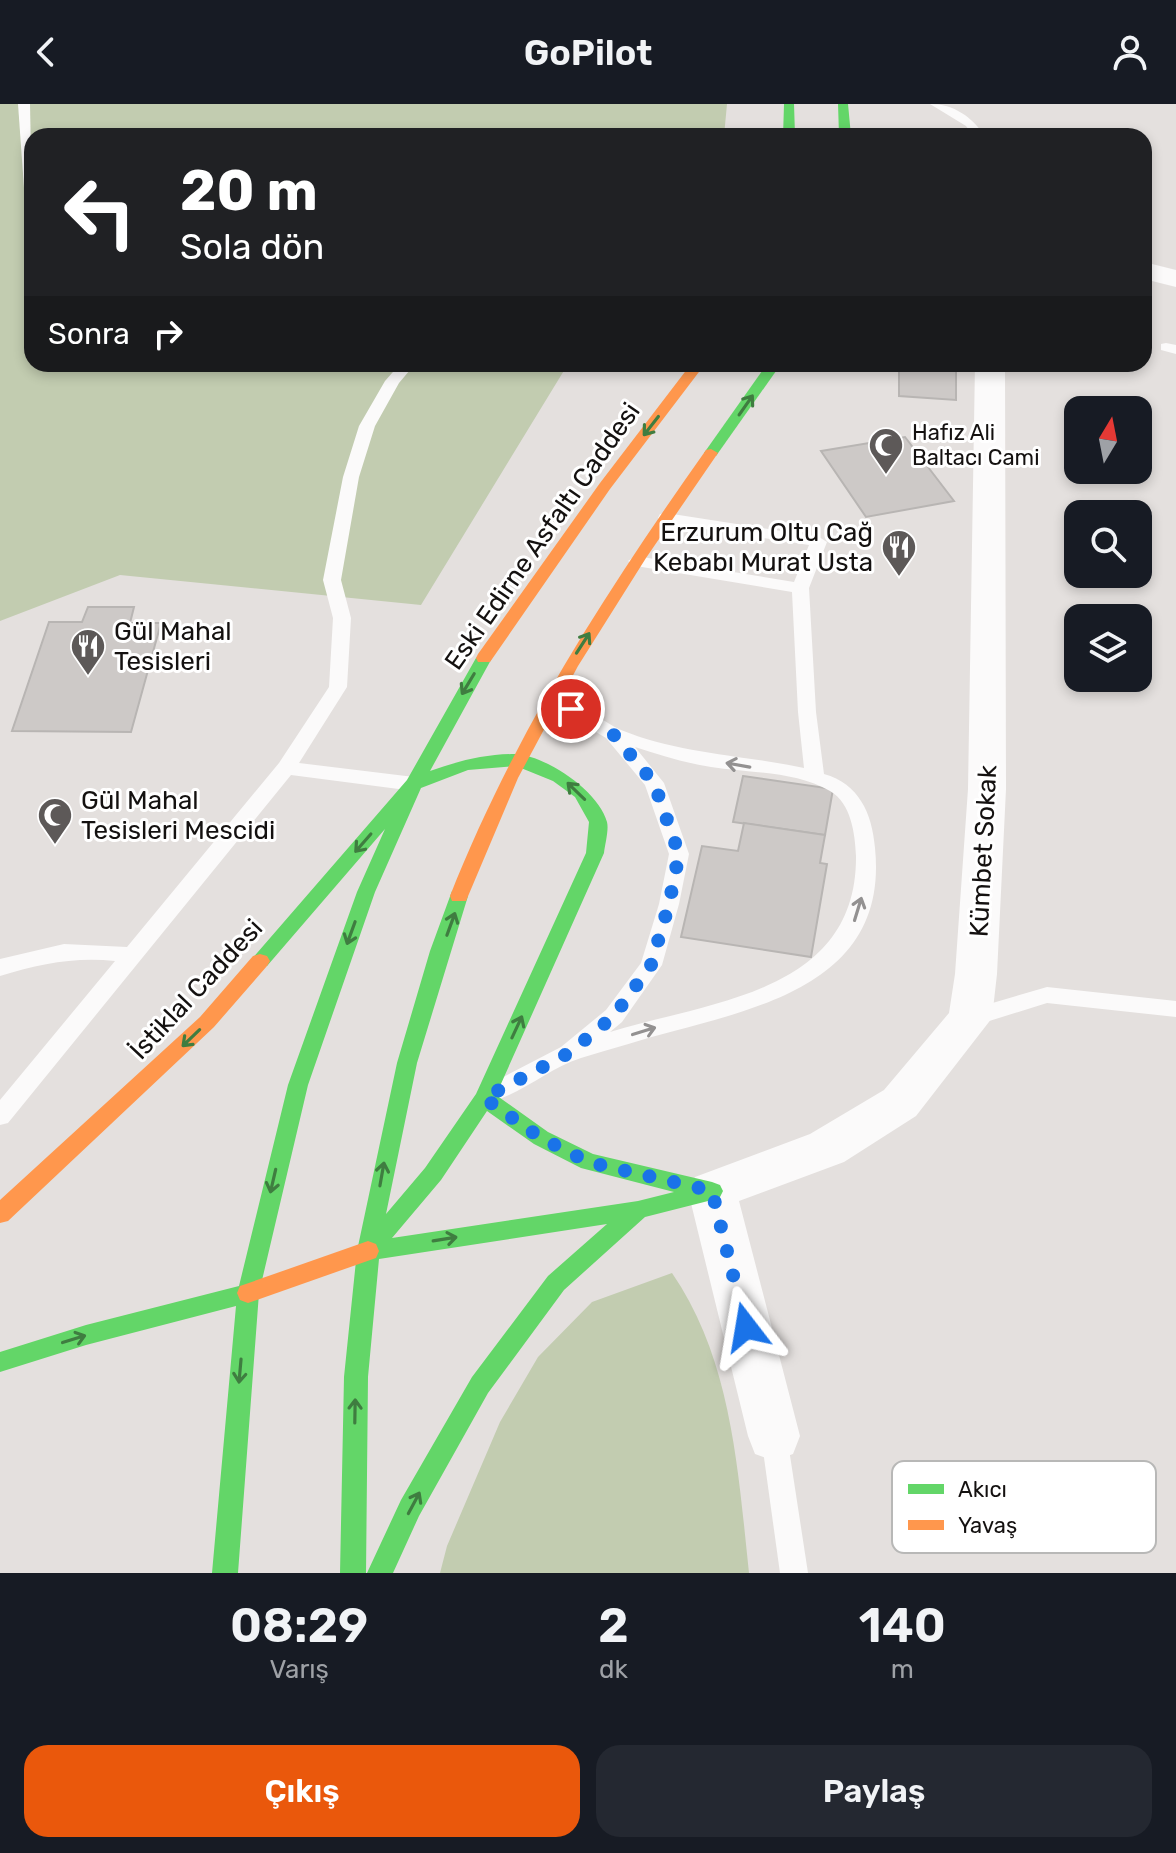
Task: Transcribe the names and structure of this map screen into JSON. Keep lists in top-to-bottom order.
{
  "streets": {
    "main road": ["Eski Edirne Asfaltı Caddesi", "İstiklal Caddesi"],
    "street": ["Kümbet Sokak"]
  },
  "crossings": [
    ["Eski Edirne Asfaltı Caddesi", "İstiklal Caddesi"]
  ],
  "one_way": ["İstiklal Caddesi"],
  "places": {
    "mosque": ["Hafız Ali Baltacı Cami", "Gül Mahal Tesisleri Mescidi"],
    "restaurant": ["Erzurum Oltu Cağ Kebabı Murat Usta", "Gül Mahal Tesisleri"]
  },
  "legend": ["Akıcı", "Yavaş"],
  "north": "top",
  "page": {
    "header": "GoPilot",
    "turn": ["20 m", "Sola dön"],
    "then": "Sonra",
    "eta": [
      "08:29",
      "Varış",
      "2",
      "dk",
      "140",
      "m"
    ],
    "buttons": ["Çıkış", "Paylaş"]
  }
}
